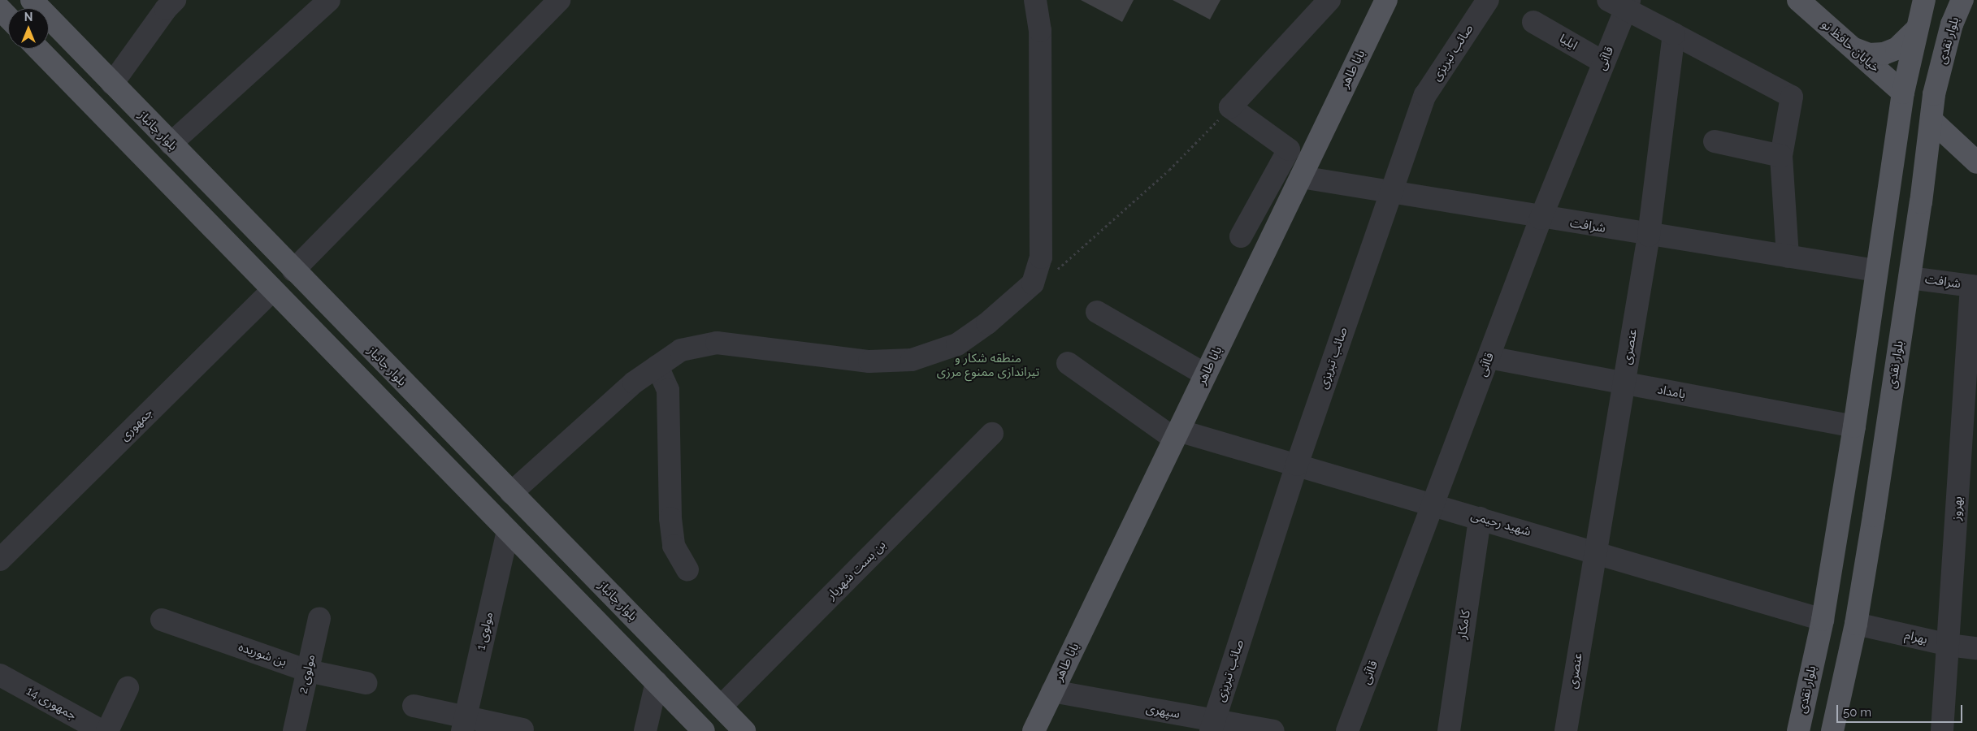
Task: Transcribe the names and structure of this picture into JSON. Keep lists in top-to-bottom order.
{
  "streets": {
    "main road": [
      "بلوار نقدی",
      "خیابان حافظ نو",
      "بابا طاهر",
      "بلوار جانباز"
    ],
    "street": [
      "ایلیا",
      "صائب تبریزی",
      "قاآنی",
      "شرافت",
      "عنصری",
      "بامداد",
      "جمهوری",
      "بهروز",
      "شهید رحیمی",
      "بن بست شهریار",
      "کامکار",
      "مولوی 1",
      "بهرام",
      "بن شوریده",
      "مولوی 2",
      "جمهوری 14",
      "سپهری"
    ]
  },
  "crossings": [
    ["بلوار نقدی", "خیابان حافظ نو"],
    ["بلوار نقدی", "شرافت"],
    ["بلوار نقدی", "بامداد"],
    ["بلوار نقدی", "شهید رحیمی"],
    ["بلوار نقدی", "بهرام"],
    ["ایلیا", "قاآنی"],
    ["صائب تبریزی", "شرافت"],
    ["صائب تبریزی", "شهید رحیمی"],
    ["صائب تبریزی", "سپهری"],
    ["قاآنی", "شرافت"],
    ["قاآنی", "بامداد"],
    ["قاآنی", "شهید رحیمی"],
    ["بابا طاهر", "شرافت"],
    ["بابا طاهر", "شهید رحیمی"],
    ["بابا طاهر", "سپهری"],
    ["بلوار جانباز", "بن بست شهریار"],
    ["شرافت", "عنصری"],
    ["شرافت", "بهروز"],
    ["عنصری", "بامداد"],
    ["عنصری", "شهید رحیمی"],
    ["بهروز", "بهرام"],
    ["شهید رحیمی", "کامکار"],
    ["بن شوریده", "مولوی 2"]
  ],
  "parks": ["منطقه شکار و تیراندازی ممنوع مرزی"],
  "scale_bar": "50 m",
  "north": "top"
}
